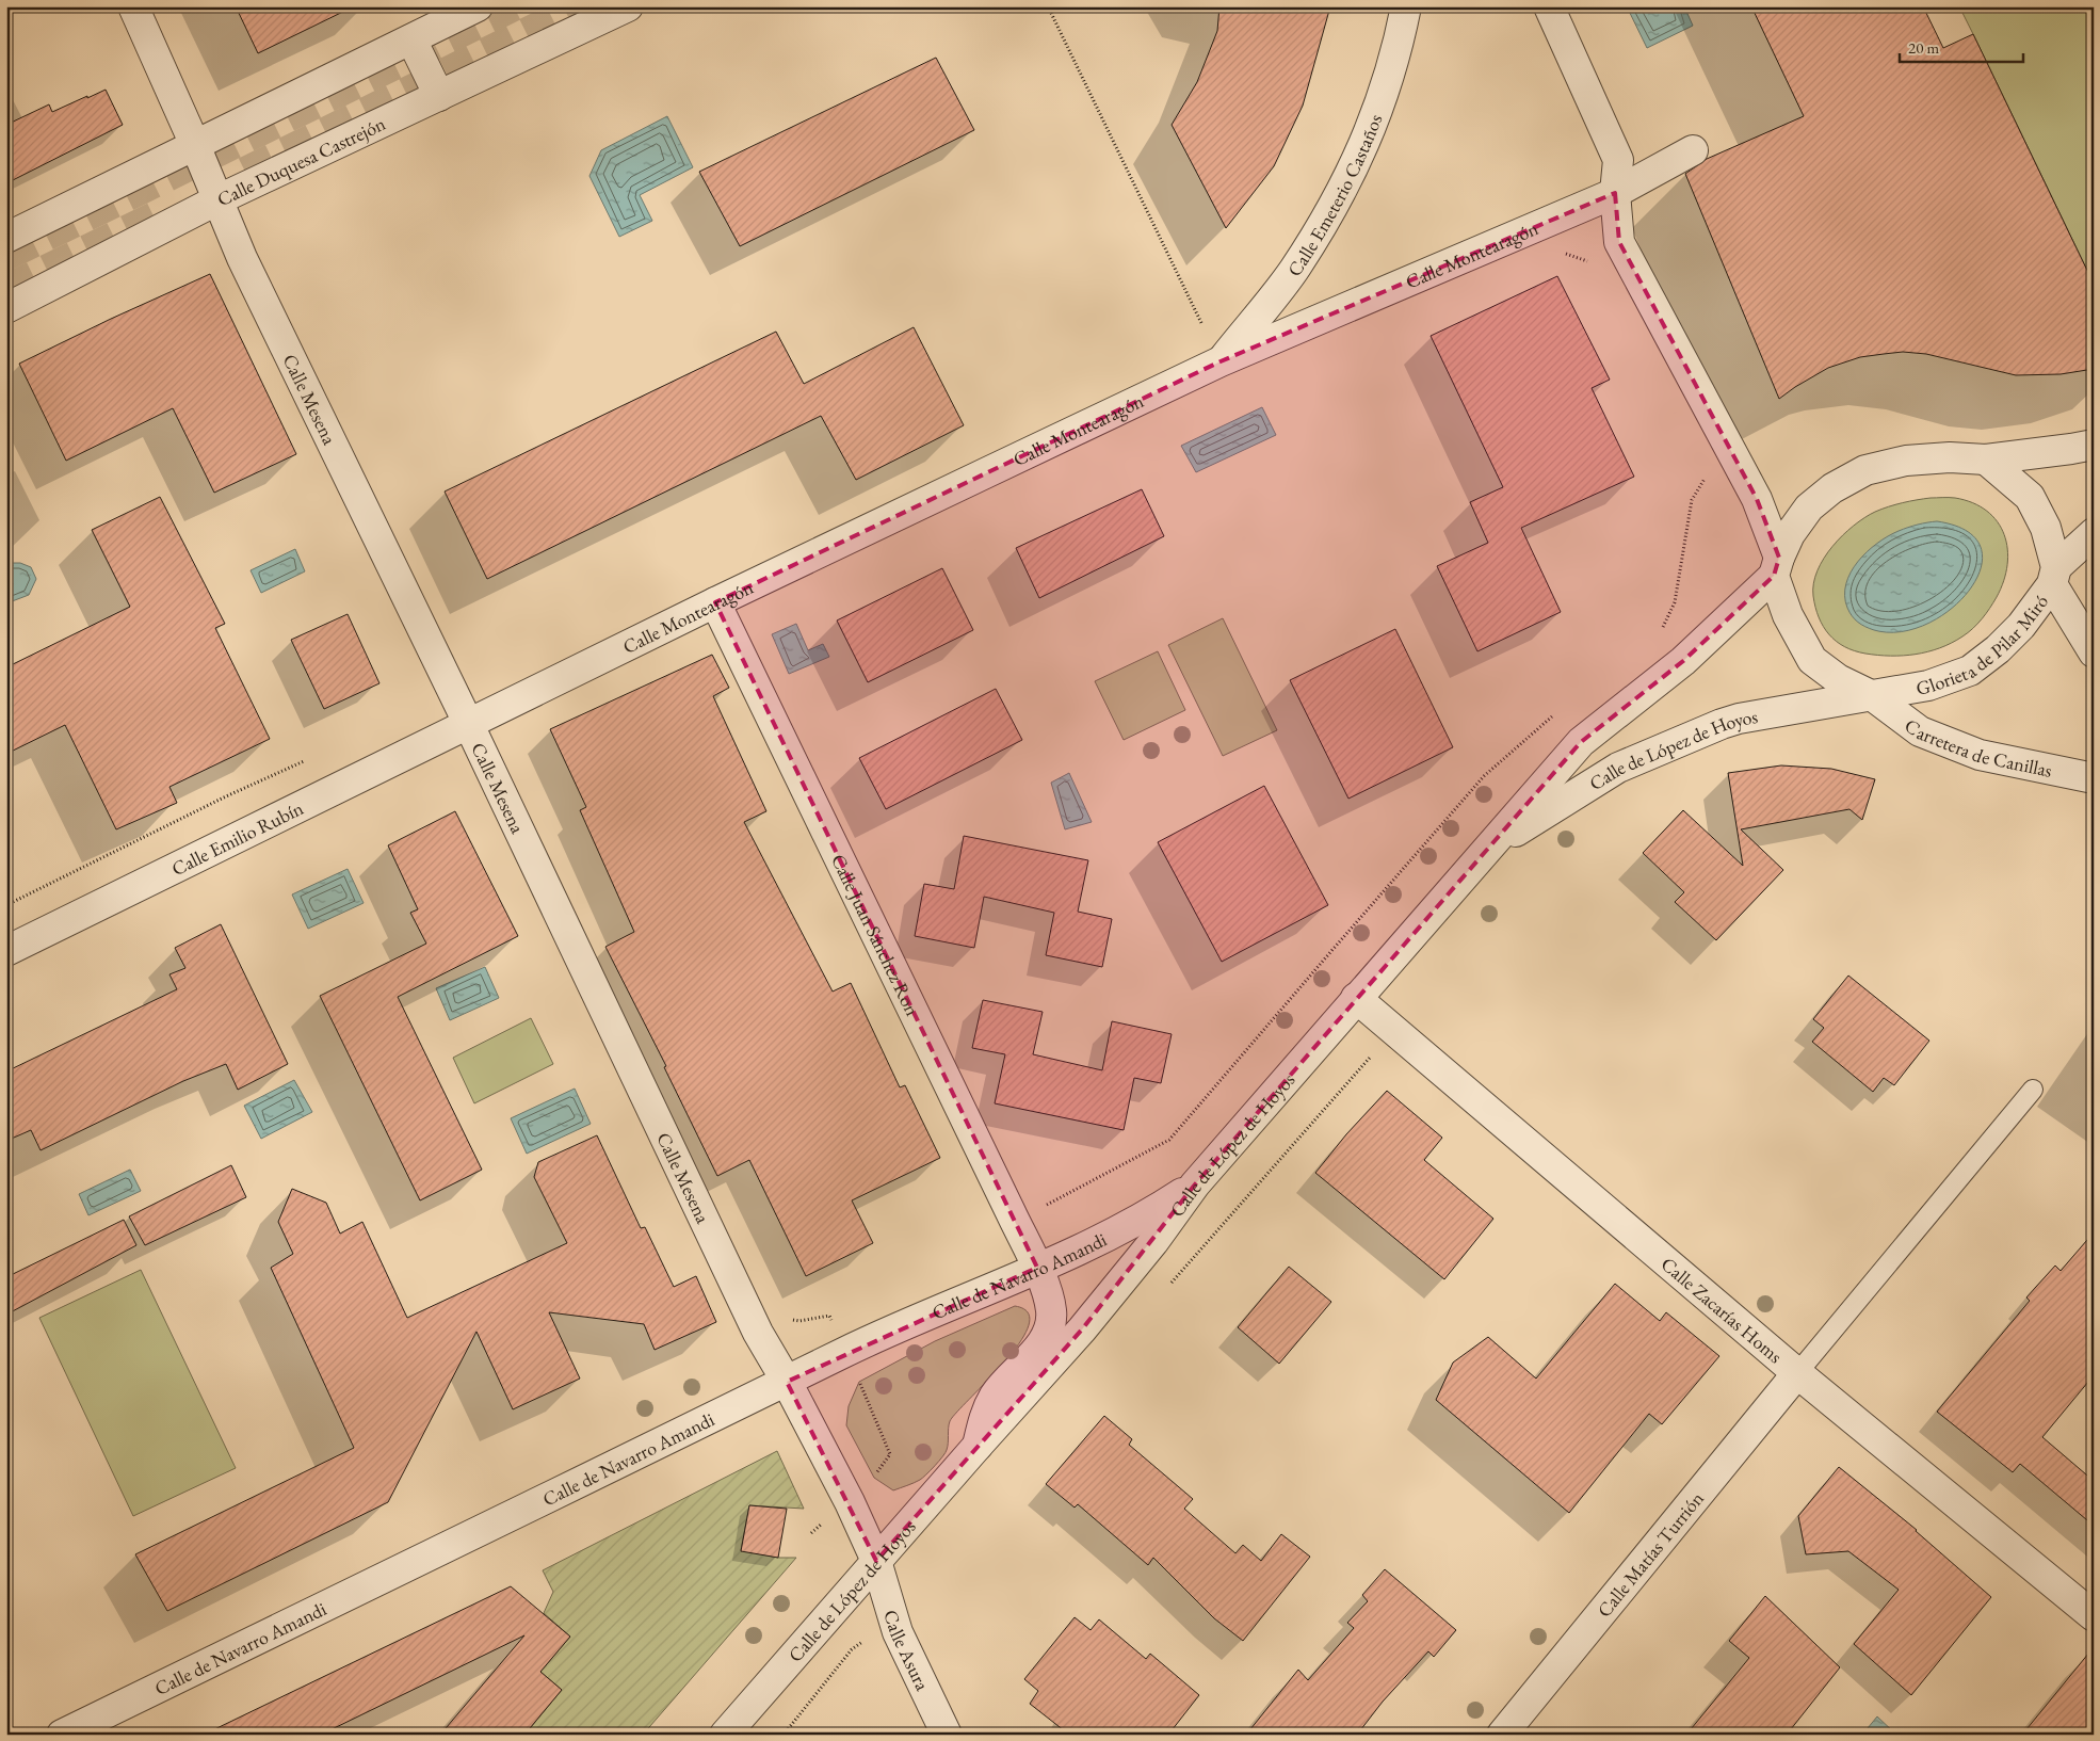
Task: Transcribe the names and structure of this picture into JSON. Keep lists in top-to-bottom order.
{
  "streets": {
    "street": [
      "Calle Duquesa Castrejón",
      "Calle Emeterio Castaños",
      "Calle Montearagón",
      "Calle Mesena",
      "Glorieta de Pilar Miró",
      "Carretera de Canillas",
      "Calle de López de Hoyos",
      "Calle Emilio Rubín",
      "Calle Juan Sánchez Ron",
      "Calle de Navarro Amandi",
      "Calle Zacarías Homs",
      "Calle Matías Turrión",
      "Calle Asura"
    ]
  },
  "crossings": [
    ["Calle Duquesa Castrejón", "Calle Mesena"],
    ["Calle Emeterio Castaños", "Calle Montearagón"],
    ["Calle Montearagón", "Calle Mesena"],
    ["Calle Montearagón", "Calle Emilio Rubín"],
    ["Calle Montearagón", "Calle Juan Sánchez Ron"],
    ["Calle Mesena", "Calle de López de Hoyos"],
    ["Calle Mesena", "Calle Emilio Rubín"],
    ["Calle Mesena", "Calle de Navarro Amandi"],
    ["Calle Mesena", "Calle Asura"],
    ["Glorieta de Pilar Miró", "Carretera de Canillas"],
    ["Glorieta de Pilar Miró", "Calle de López de Hoyos"],
    ["Carretera de Canillas", "Calle de López de Hoyos"],
    ["Calle de López de Hoyos", "Calle Juan Sánchez Ron"],
    ["Calle de López de Hoyos", "Calle de Navarro Amandi"],
    ["Calle de López de Hoyos", "Calle Zacarías Homs"],
    ["Calle de López de Hoyos", "Calle Asura"],
    ["Calle Juan Sánchez Ron", "Calle de Navarro Amandi"],
    ["Calle Zacarías Homs", "Calle Matías Turrión"]
  ],
  "scale_bar": "20 m"
}
